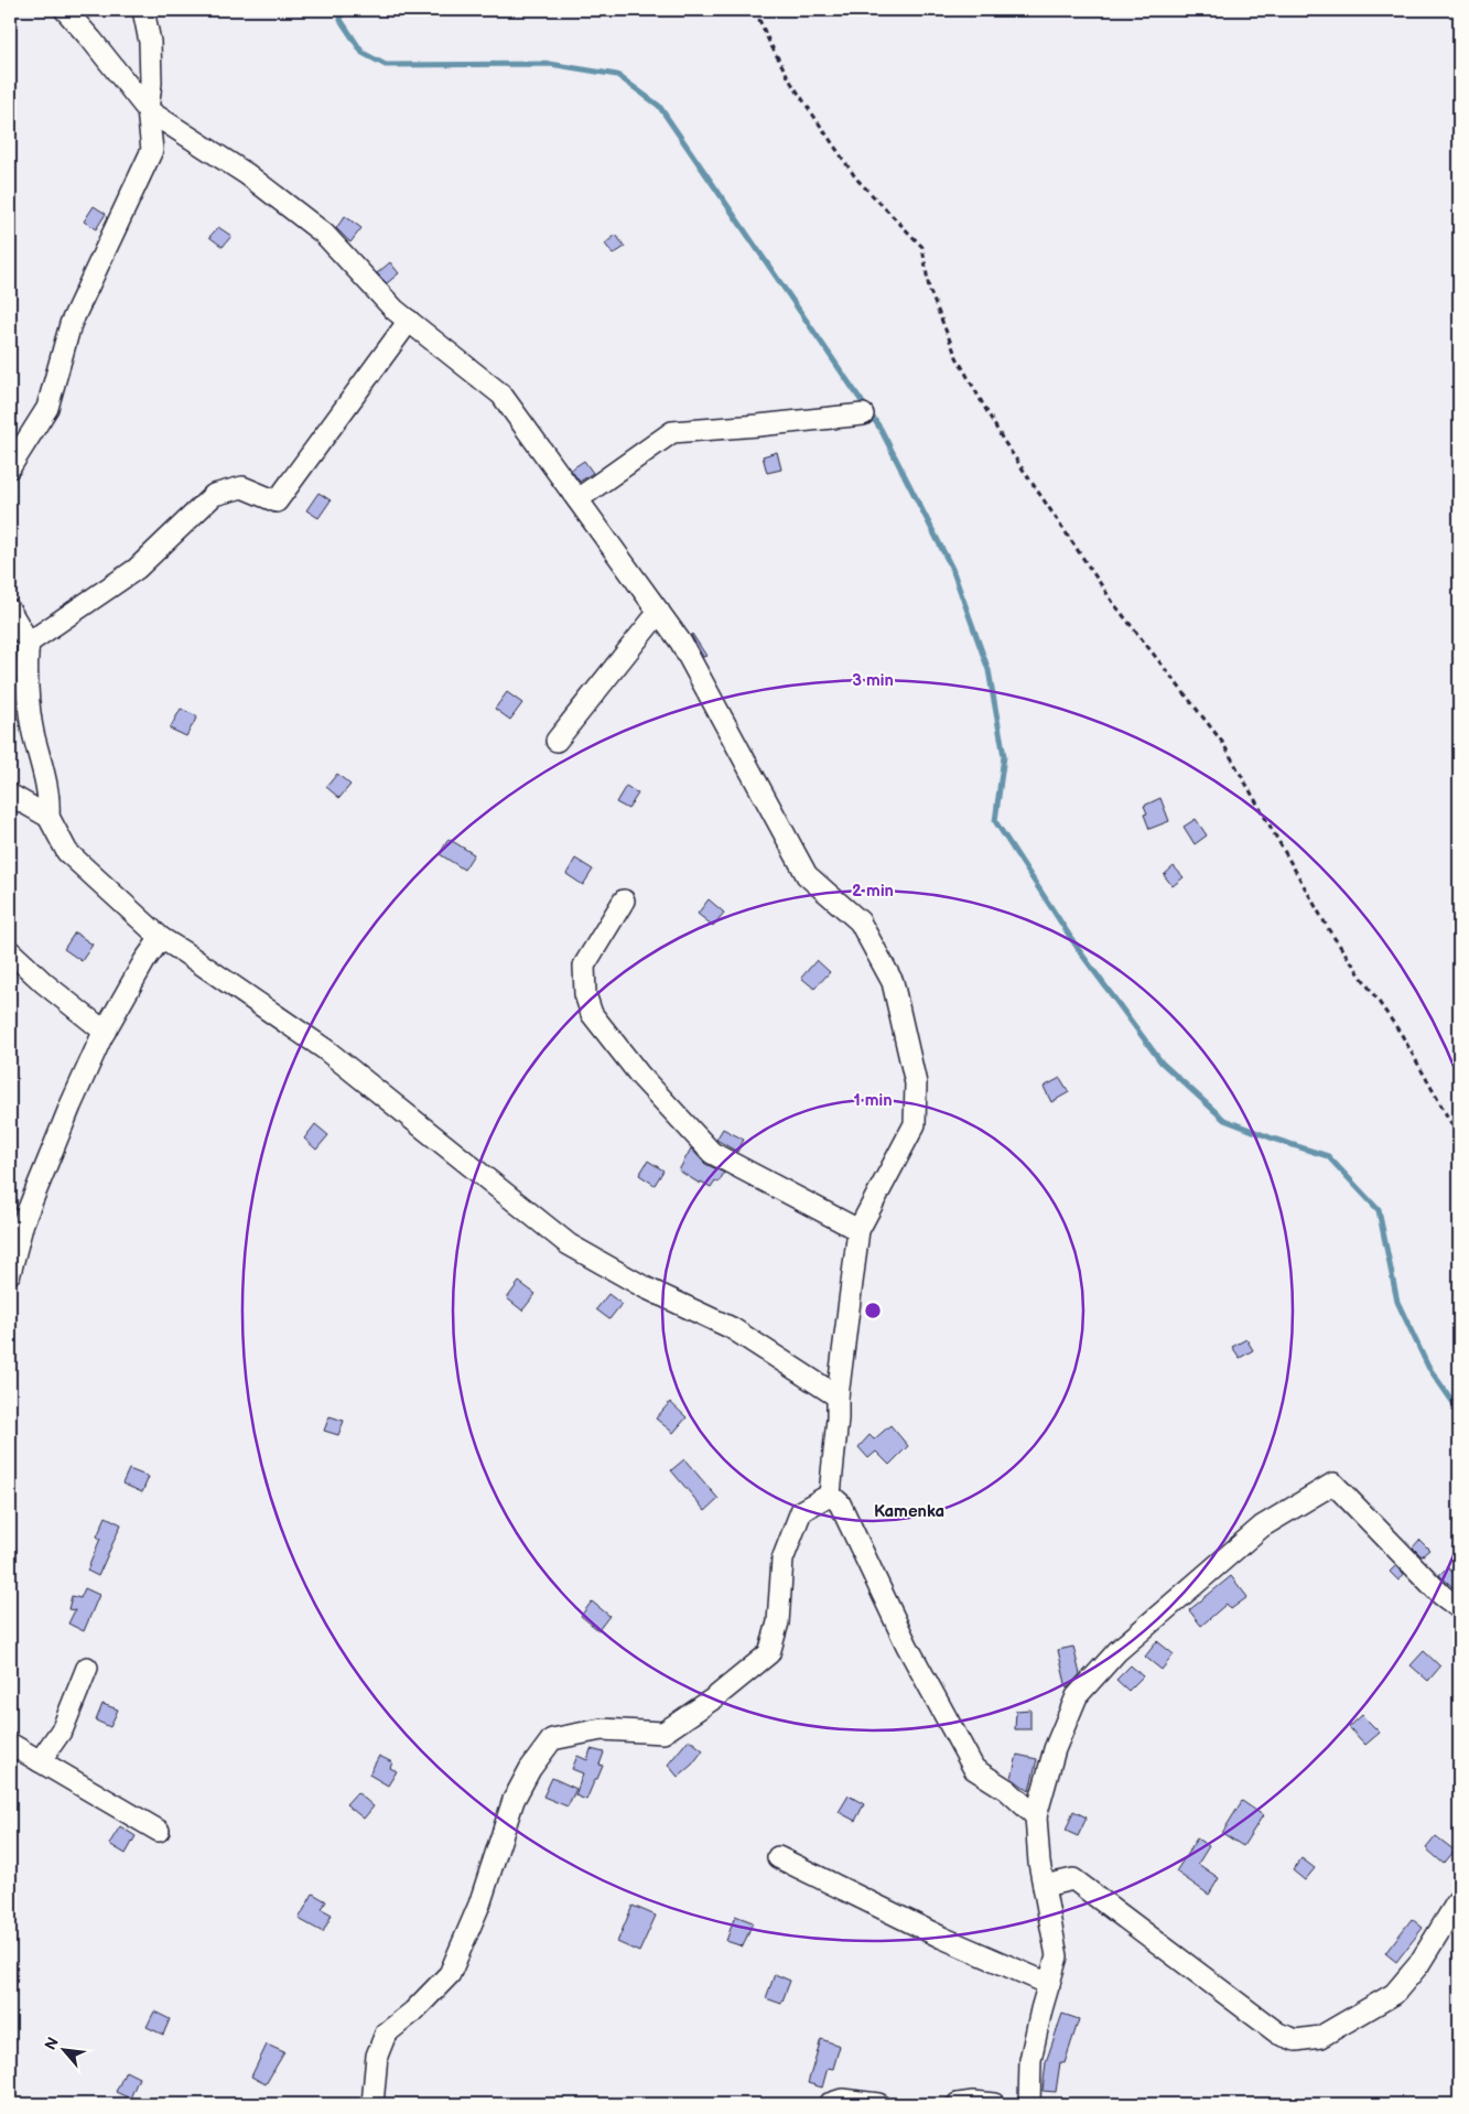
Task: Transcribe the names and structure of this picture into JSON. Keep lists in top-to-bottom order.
{
  "districts": ["Kamenka"],
  "north": "top left",
  "rings": ["3 min", "2 min", "1 min"]
}
